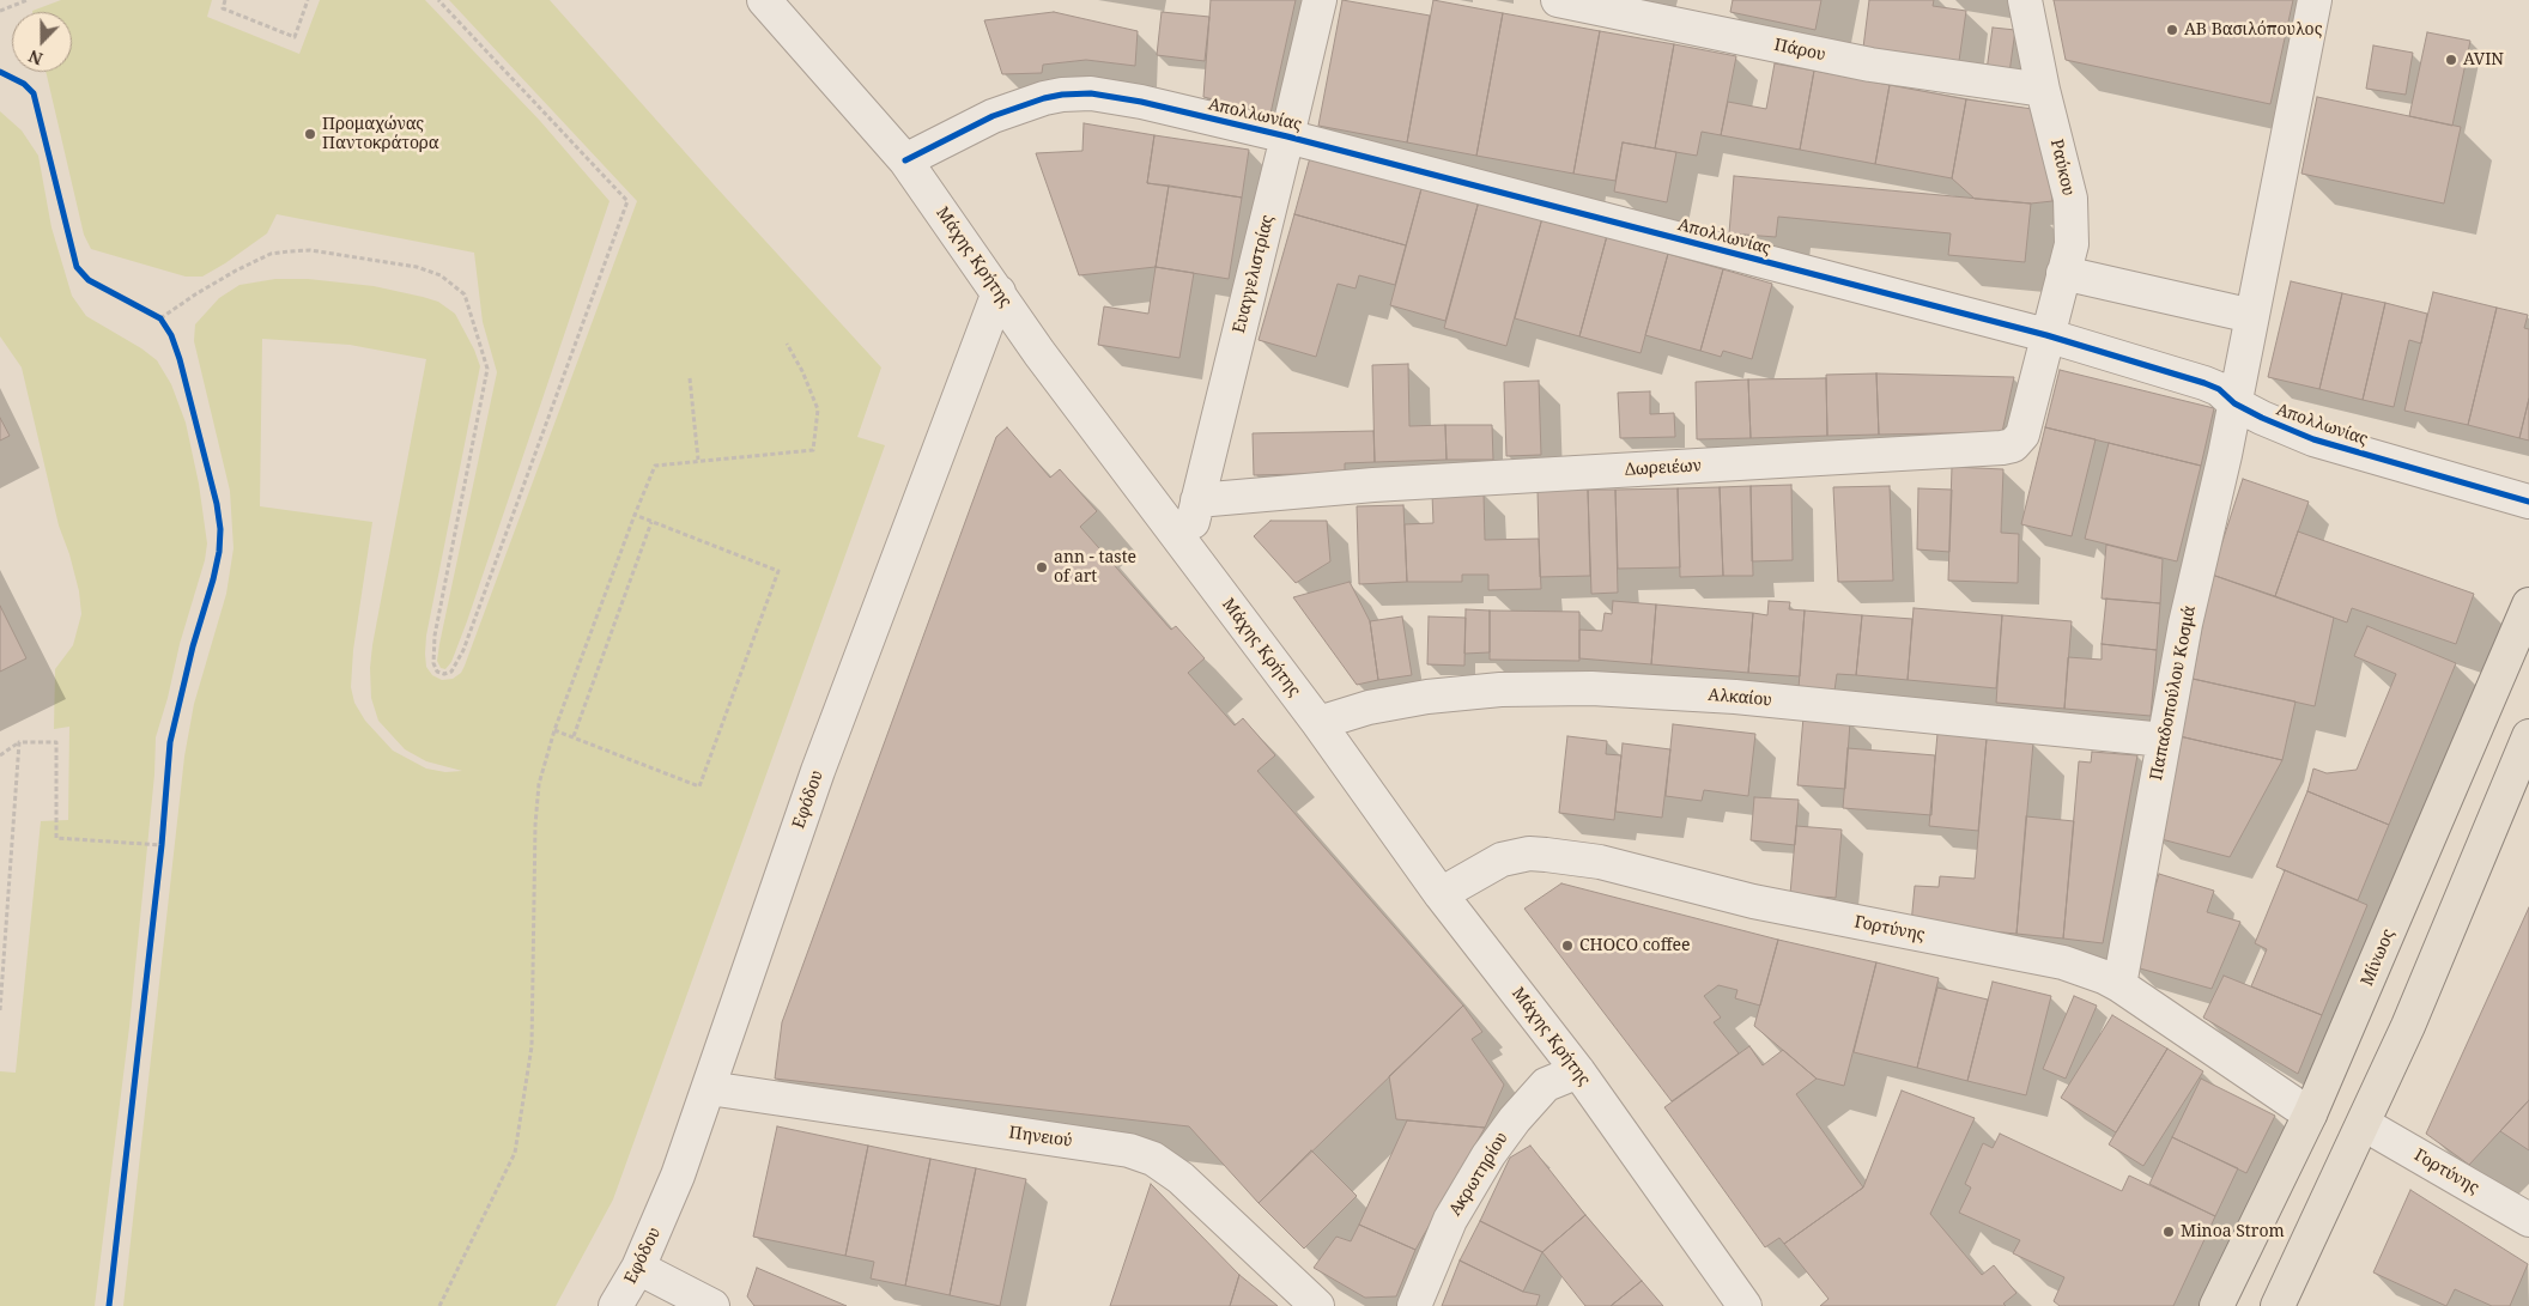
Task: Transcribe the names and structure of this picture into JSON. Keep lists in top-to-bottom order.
{
  "streets": {
    "main road": ["Μίνωος"],
    "street": [
      "Πάρου",
      "Απολλωνίας",
      "Ραύκου",
      "Μάχης Κρήτης",
      "Ευαγγελιστρίας",
      "Δωρειέων",
      "Παπαδοπούλου Κοσμά",
      "Αλκαίου",
      "Εφόδου",
      "Γορτύνης",
      "Πηνειού",
      "Ακρωτηρίου"
    ]
  },
  "crossings": [
    ["Πάρου", "Ραύκου"],
    ["Απολλωνίας", "Ραύκου"],
    ["Απολλωνίας", "Μάχης Κρήτης"],
    ["Απολλωνίας", "Ευαγγελιστρίας"],
    ["Απολλωνίας", "Δωρειέων"],
    ["Απολλωνίας", "Παπαδοπούλου Κοσμά"],
    ["Ραύκου", "Δωρειέων"],
    ["Μάχης Κρήτης", "Ευαγγελιστρίας"],
    ["Μάχης Κρήτης", "Αλκαίου"],
    ["Μάχης Κρήτης", "Εφόδου"],
    ["Μάχης Κρήτης", "Γορτύνης"],
    ["Μάχης Κρήτης", "Ακρωτηρίου"],
    ["Ευαγγελιστρίας", "Δωρειέων"],
    ["Παπαδοπούλου Κοσμά", "Αλκαίου"],
    ["Παπαδοπούλου Κοσμά", "Γορτύνης"],
    ["Εφόδου", "Πηνειού"],
    ["Γορτύνης", "Μίνωος"]
  ],
  "places": [
    "ΑΒ Βασιλόπουλος",
    "AVIN",
    "Προμαχώνας Παντοκράτορα",
    "ann - taste of art",
    "CHOCO coffee",
    "Minoa Strom"
  ],
  "north": "bottom"
}
